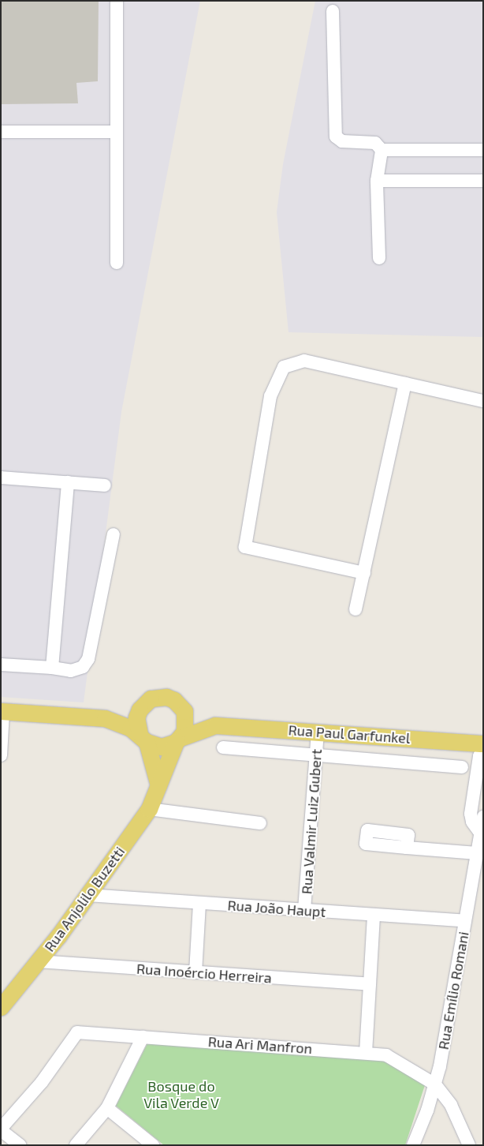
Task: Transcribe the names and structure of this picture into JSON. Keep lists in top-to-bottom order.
{
  "streets": {
    "main road": ["Rua Paul Garfunkel", "Rua Anjolilo Buzetti"],
    "street": [
      "Rua Valmir Luiz Gubert",
      "Rua João Haupt",
      "Rua Inoércio Herreira",
      "Rua Emílio Romani",
      "Rua Ari Manfron"
    ]
  },
  "crossings": [
    ["Rua Paul Garfunkel", "Rua Valmir Luiz Gubert"],
    ["Rua Paul Garfunkel", "Rua Anjolilo Buzetti"],
    ["Rua Valmir Luiz Gubert", "Rua João Haupt"],
    ["Rua Anjolilo Buzetti", "Rua João Haupt"],
    ["Rua Anjolilo Buzetti", "Rua Inoércio Herreira"],
    ["Rua João Haupt", "Rua Emílio Romani"],
    ["Rua Emílio Romani", "Rua Ari Manfron"]
  ],
  "parks": ["Bosque do Vila Verde V"]
}
